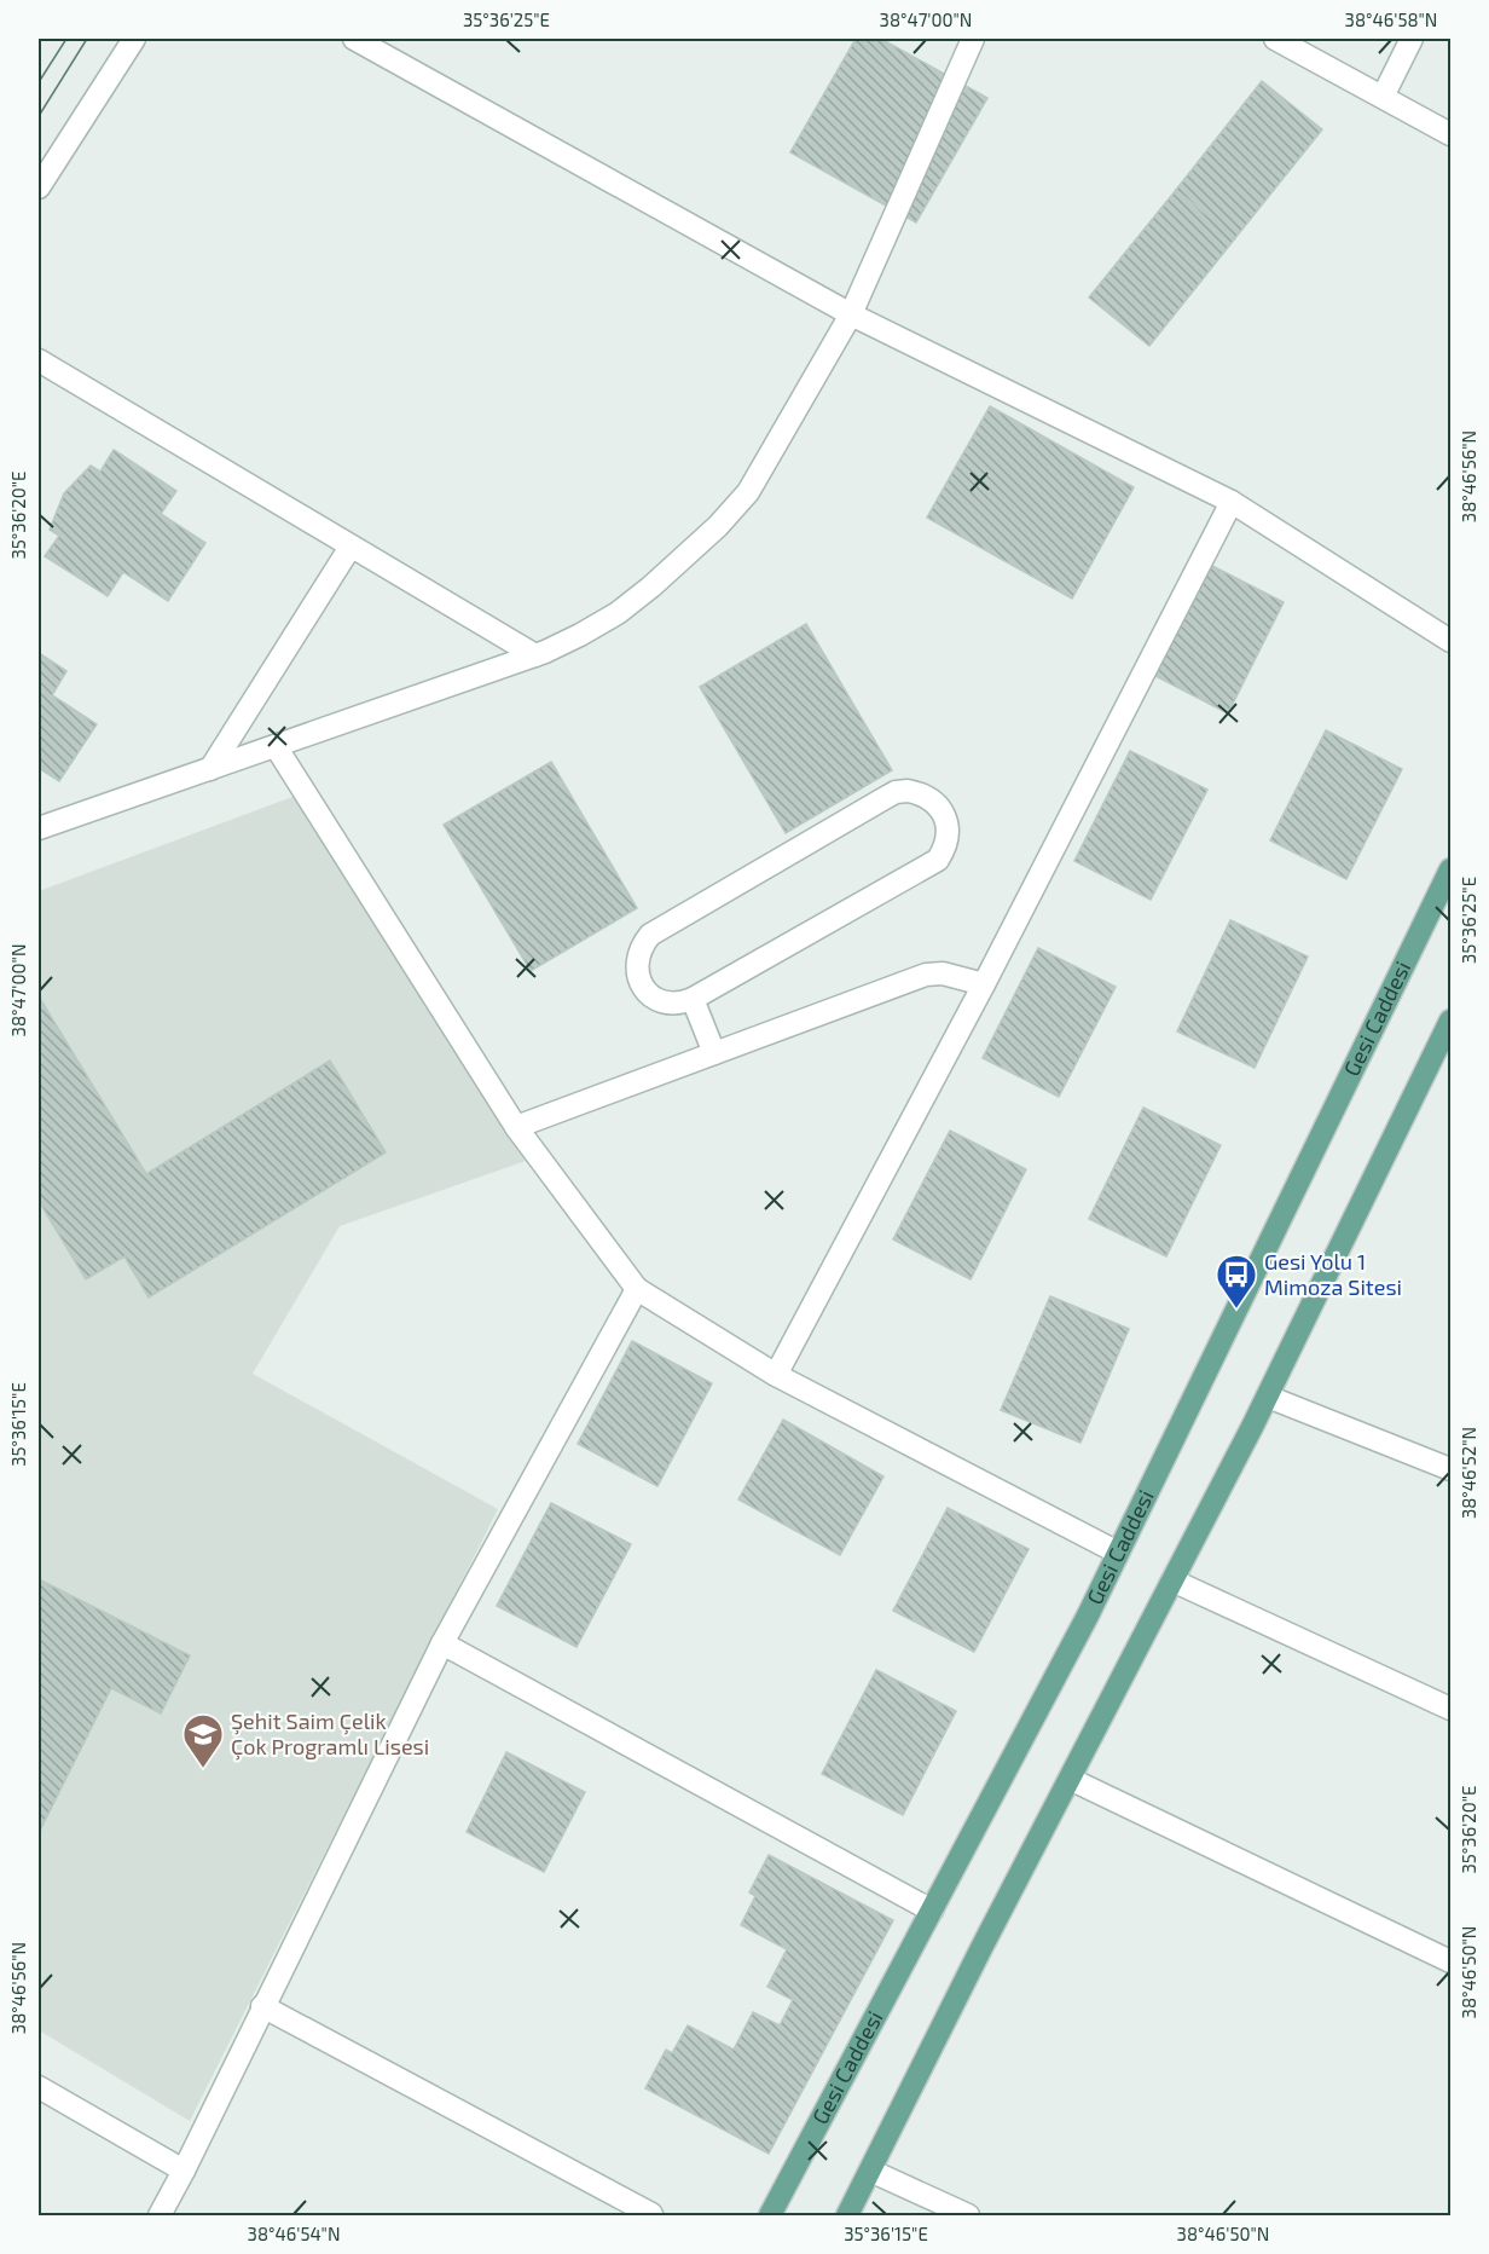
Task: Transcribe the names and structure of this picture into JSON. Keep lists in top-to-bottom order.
{
  "streets": {
    "main road": ["Gesi Caddesi"]
  },
  "places": {
    "bus stop": ["Gesi Yolu 1 Mimoza Sitesi"],
    "school or university": ["Şehit Saim Çelik Çok Programlı Lisesi"]
  },
  "coordinates": [
    "35°36'25\"E",
    "38°47'00\"N",
    "38°46'58\"N",
    "38°46'56\"N",
    "35°36'20\"E",
    "35°36'15\"E",
    "38°46'52\"N",
    "38°46'50\"N",
    "38°46'54\"N"
  ]
}
